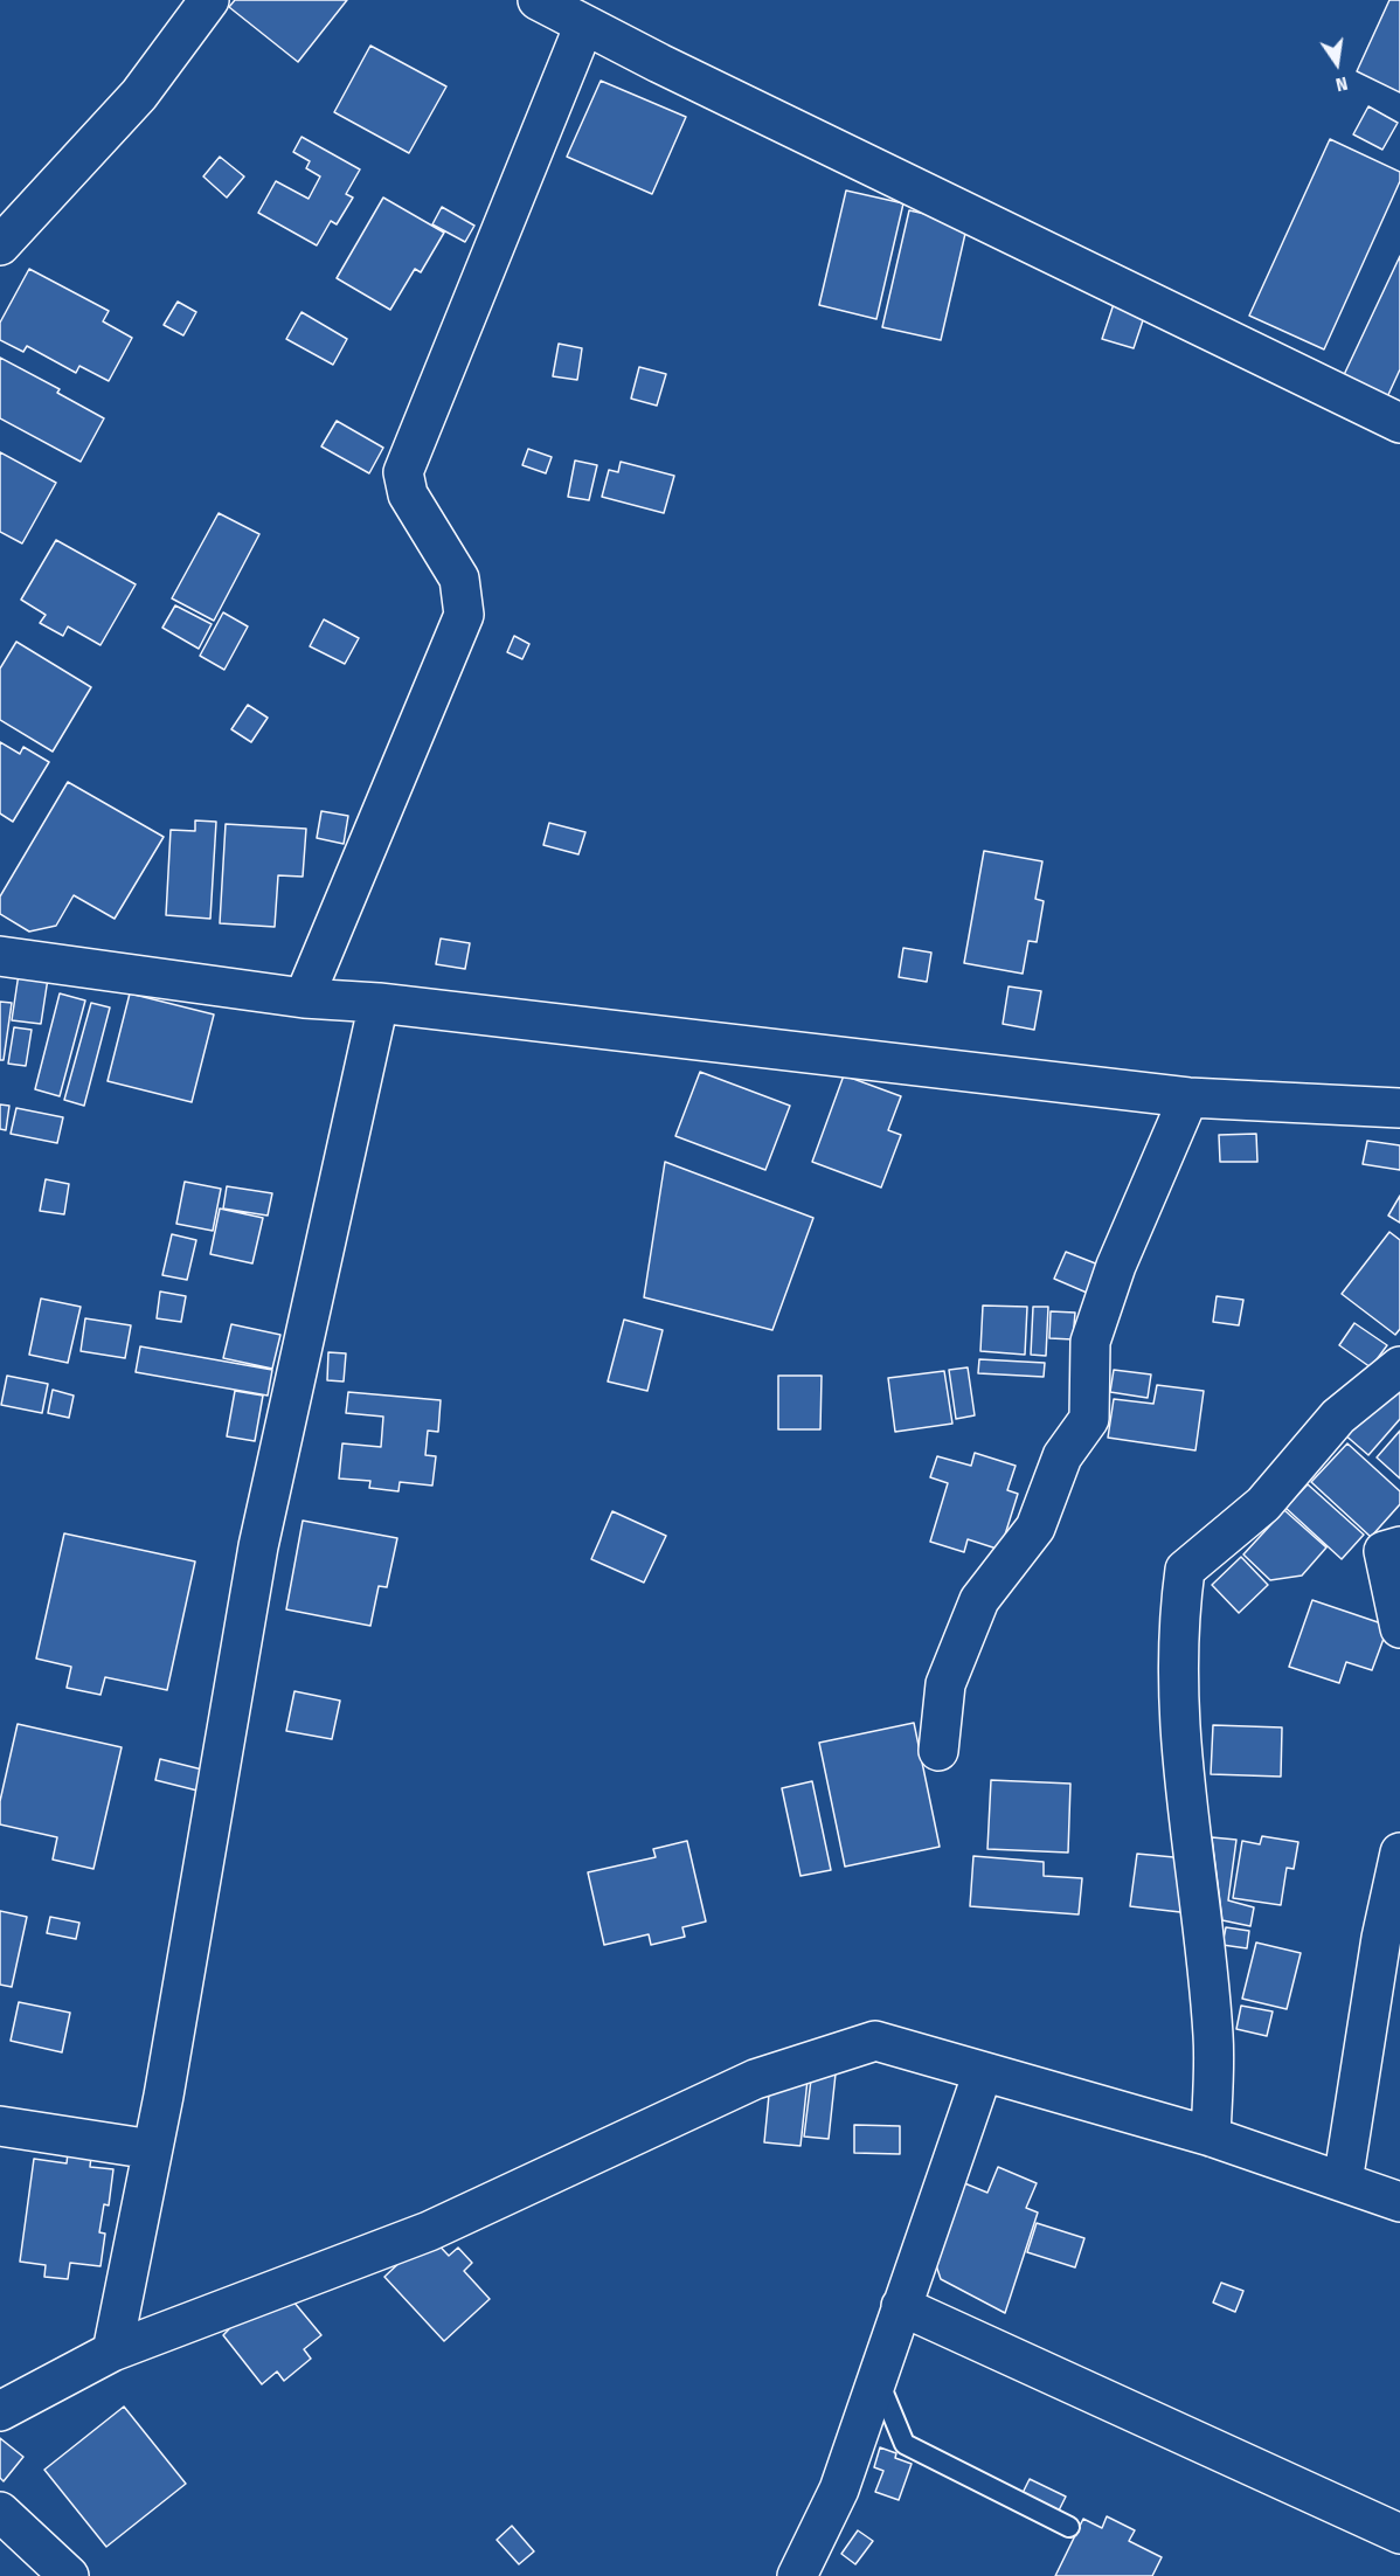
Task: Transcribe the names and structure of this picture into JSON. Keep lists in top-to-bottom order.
{
  "north": "bottom"
}
